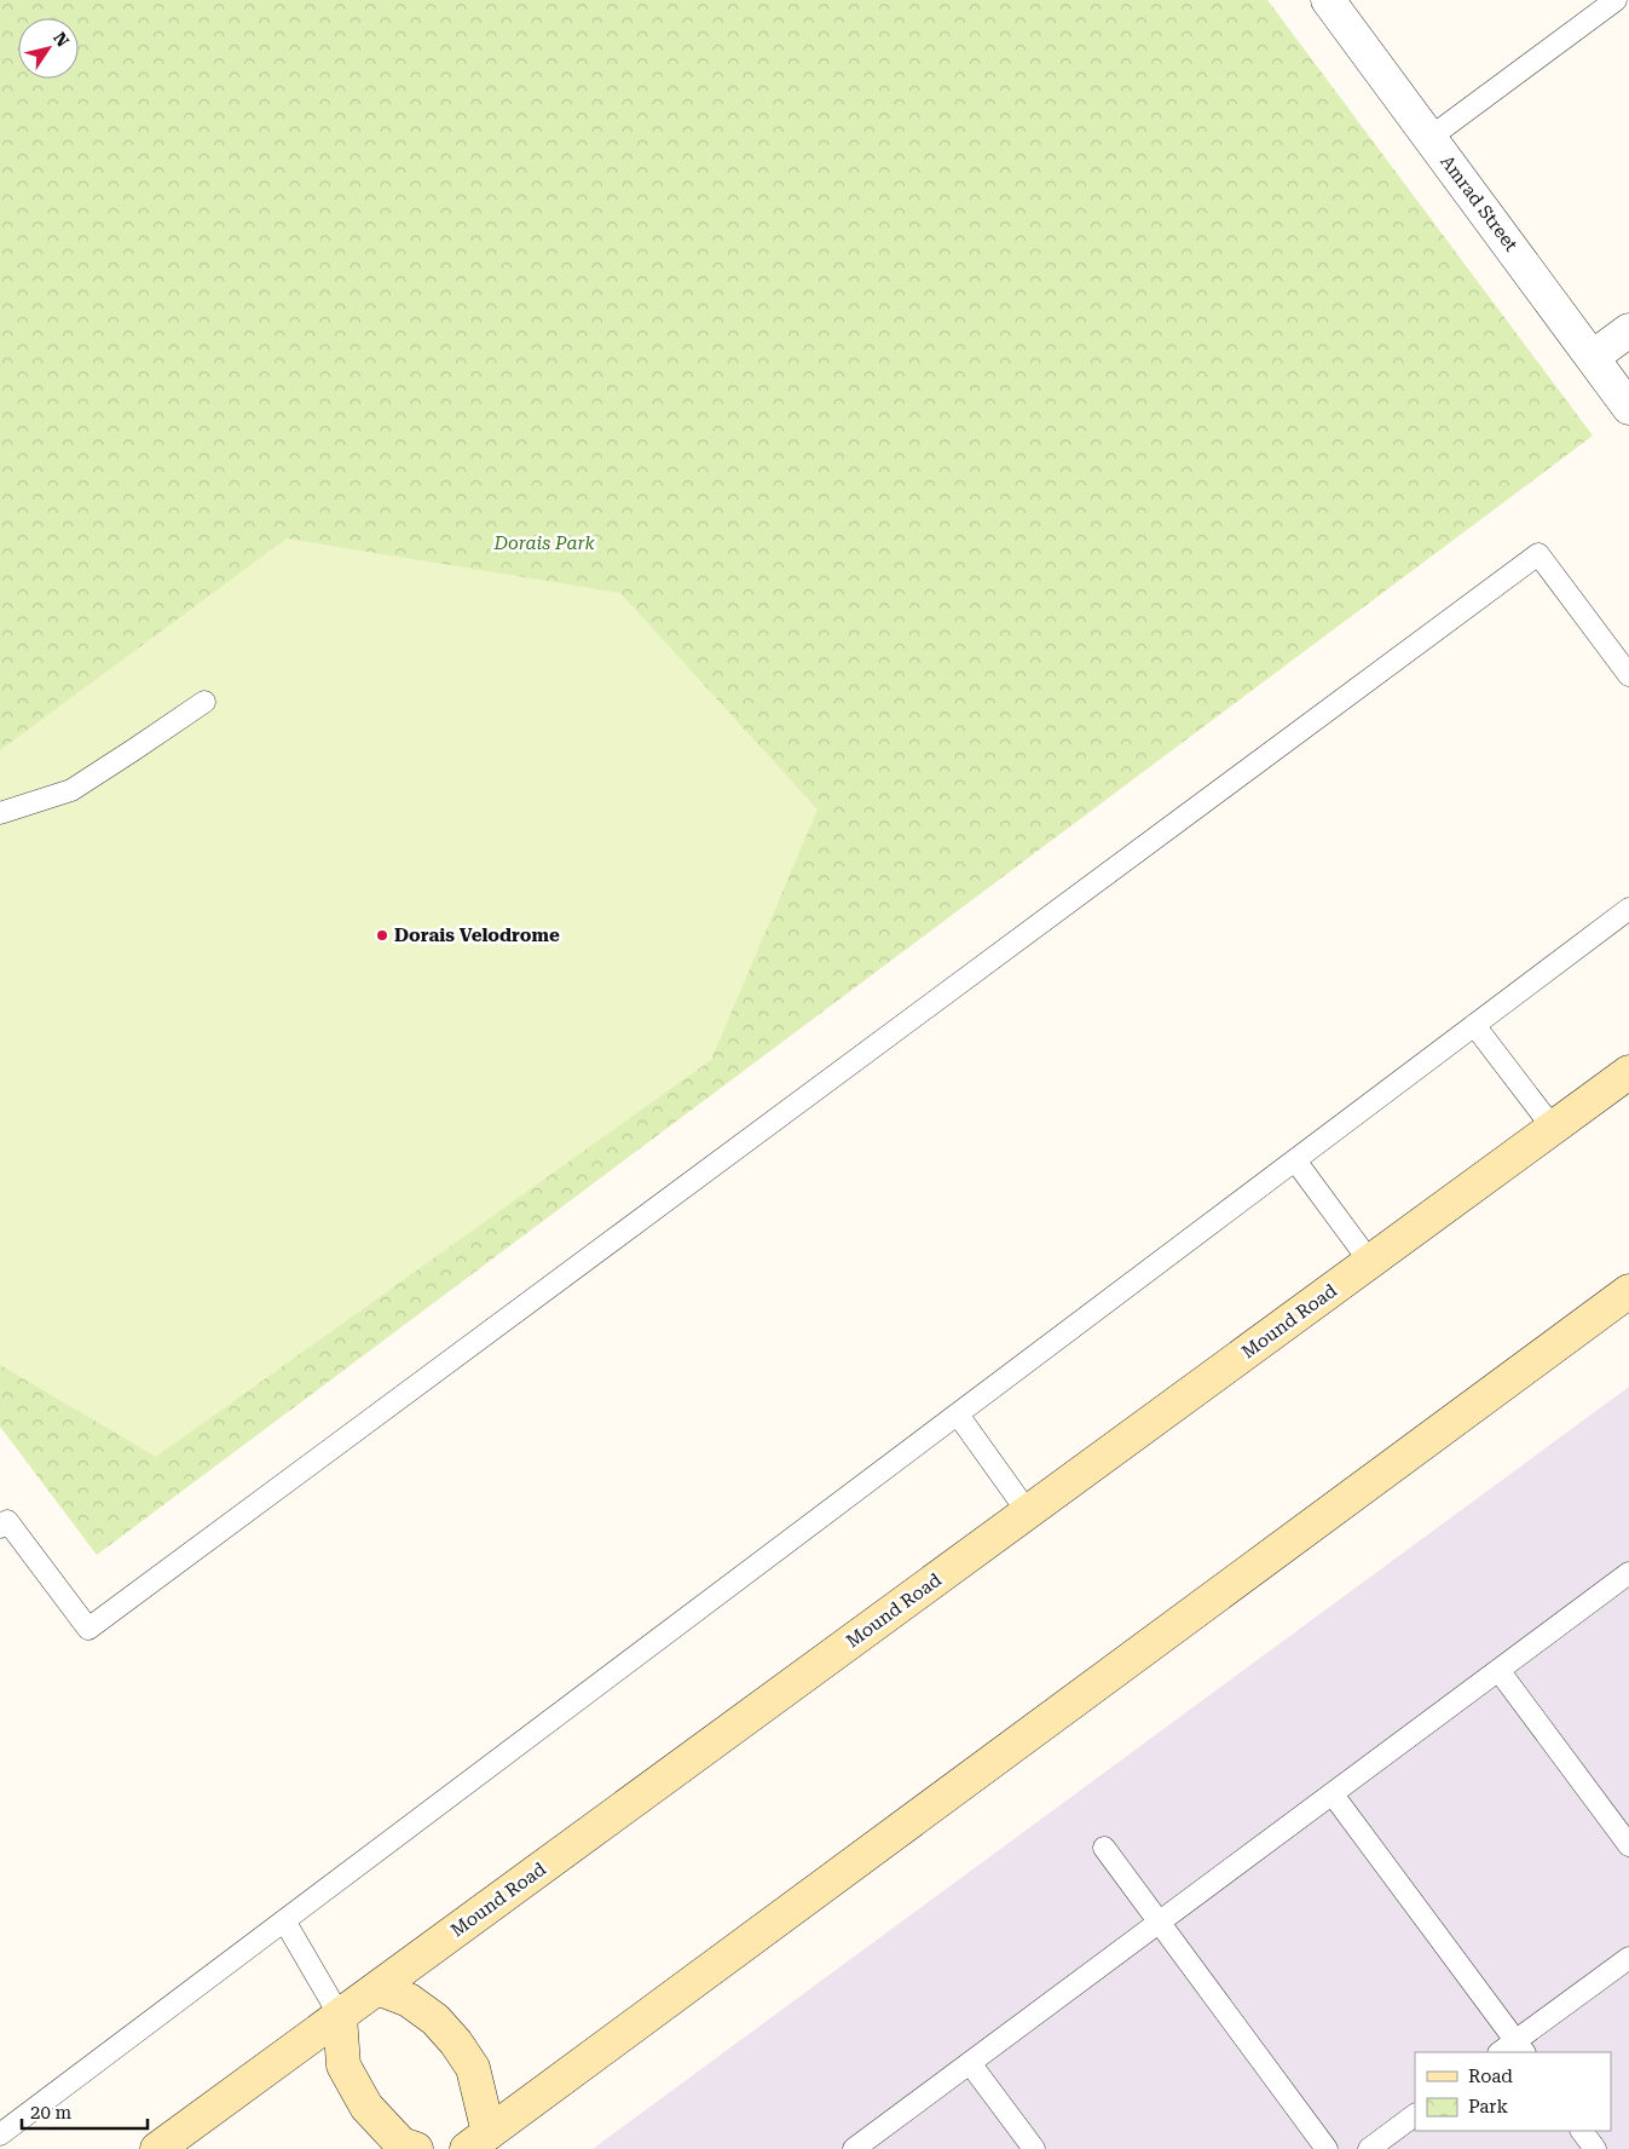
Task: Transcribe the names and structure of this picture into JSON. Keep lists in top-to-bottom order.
{
  "streets": {
    "main road": ["Mound Road"],
    "street": ["Amrad Street"]
  },
  "parks": ["Dorais Park"],
  "places": ["Dorais Velodrome"],
  "legend": ["Road", "Park"],
  "scale_bar": "20 m",
  "north": "top right"
}
